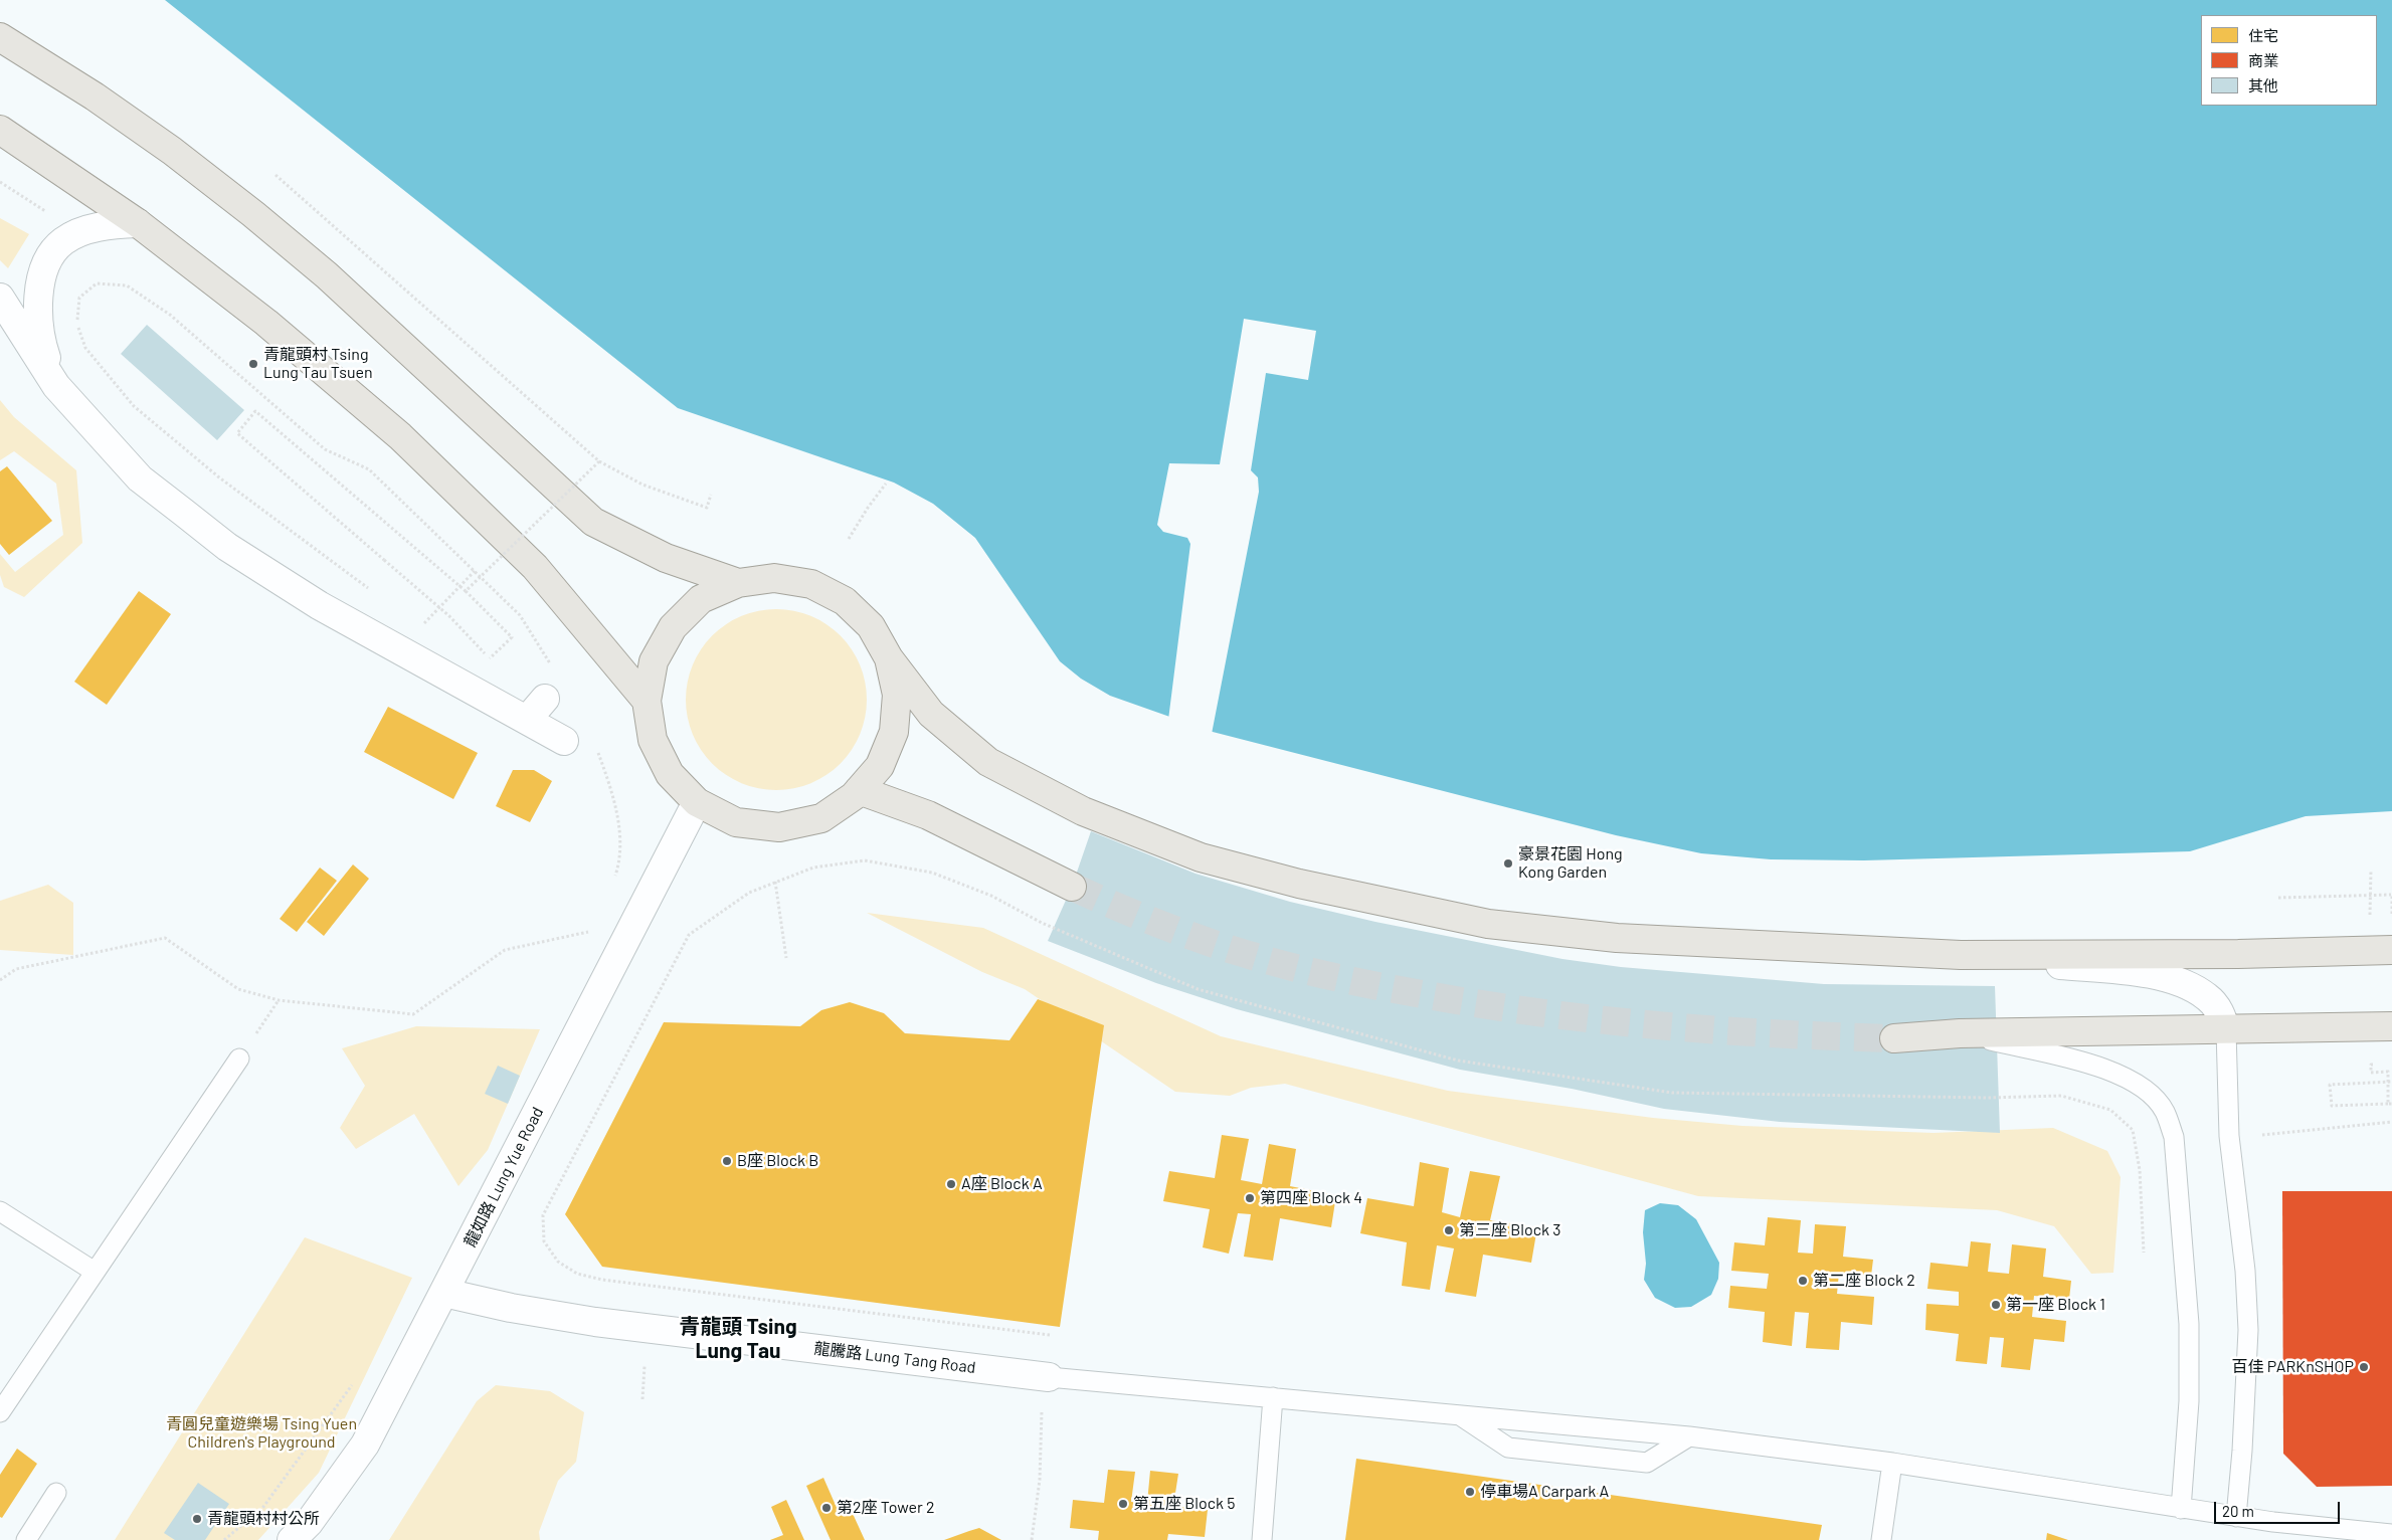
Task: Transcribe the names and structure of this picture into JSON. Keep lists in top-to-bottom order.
{
  "streets": {
    "street": ["龍如路 Lung Yue Road", "龍騰路 Lung Tang Road"]
  },
  "crossings": [
    ["龍如路 Lung Yue Road", "龍騰路 Lung Tang Road"]
  ],
  "districts": ["青龍頭 Tsing Lung Tau"],
  "parks": ["青圓兒童遊樂場 Tsing Yuen Children's Playground"],
  "places": [
    "青龍頭村 Tsing Lung Tau Tsuen",
    "豪景花園 Hong Kong Garden",
    "B座 Block B",
    "A座 Block A",
    "第四座 Block 4",
    "第三座 Block 3",
    "第二座 Block 2",
    "第一座 Block 1",
    "百佳 PARKnSHOP",
    "停車場A Carpark A",
    "第五座 Block 5",
    "第2座 Tower 2",
    "青龍頭村村公所"
  ],
  "legend": ["住宅", "商業", "其他"],
  "scale_bar": "20 m"
}
